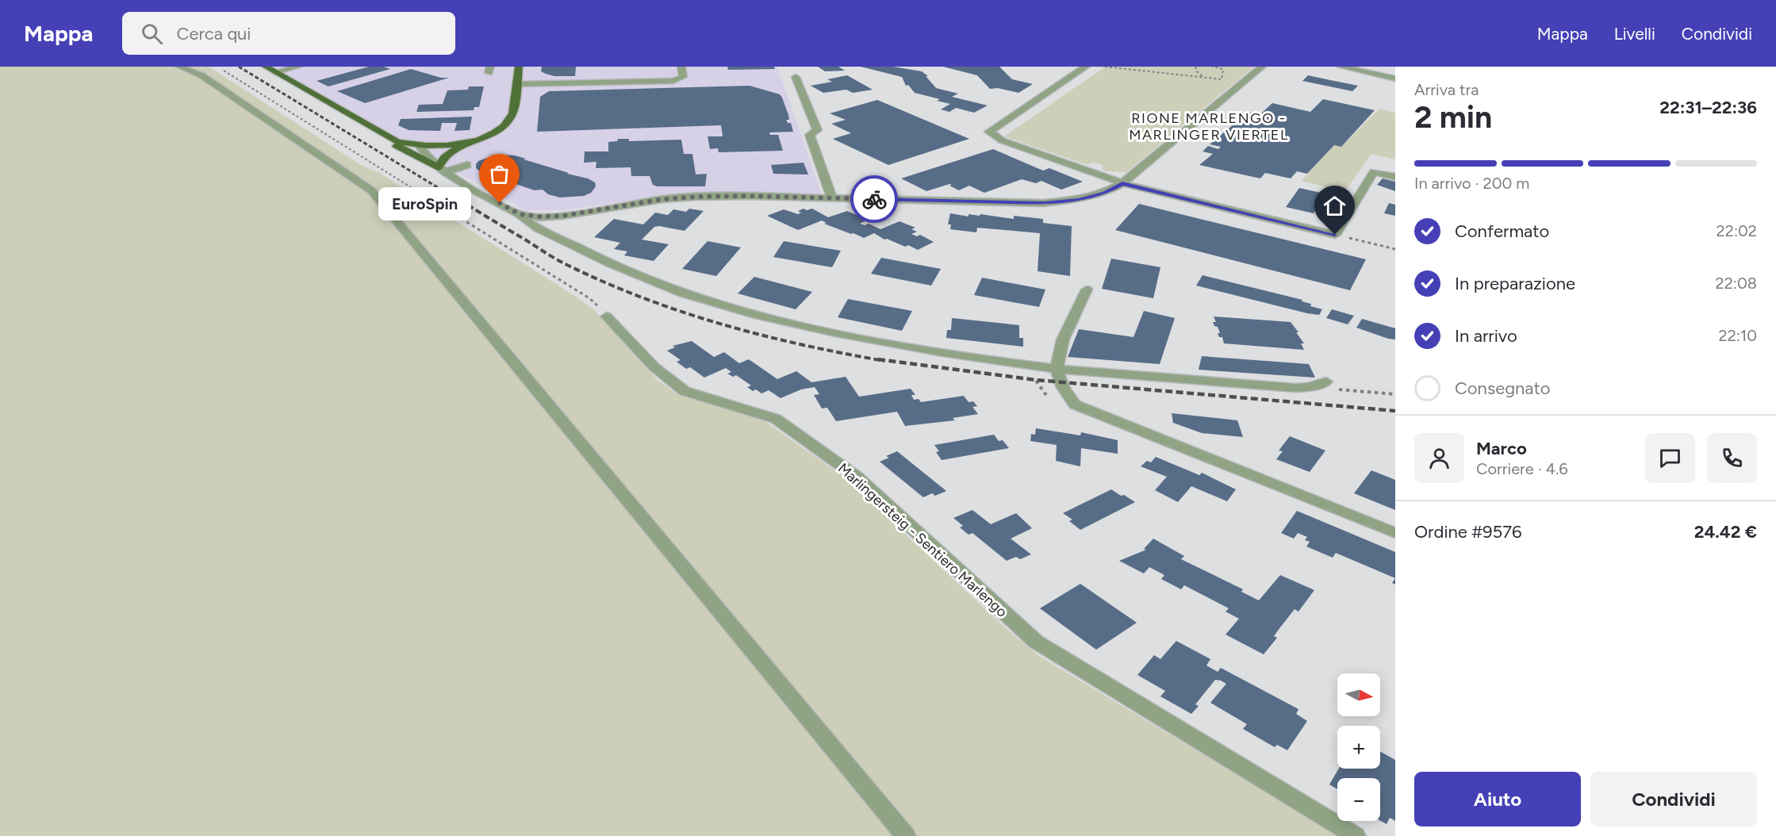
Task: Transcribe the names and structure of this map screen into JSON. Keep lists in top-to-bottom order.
{
  "streets": {
    "street": ["Marlingersteig - Sentiero Marlengo"]
  },
  "districts": ["RIONE MARLENGO - MARLINGER VIERTEL"],
  "places": ["EuroSpin"],
  "north": "right",
  "page": {
    "header": "Mappa",
    "search": "Cerca qui",
    "nav": ["Mappa", "Livelli", "Condividi"],
    "heading": ["2 min", "Arriva tra", "22:31–22:36"],
    "panel": [
      "Marco",
      "Corriere · 4.6",
      "Ordine #9576",
      "24.42 €"
    ],
    "bar": "In arrivo · 200 m",
    "bubble": "EuroSpin",
    "list": [
      ["Confermato", "22:02"],
      ["In preparazione", "22:08"],
      ["In arrivo", "22:10"],
      "Consegnato"
    ],
    "map_buttons": ["+", "−"],
    "buttons": ["Aiuto", "Condividi"]
  }
}
